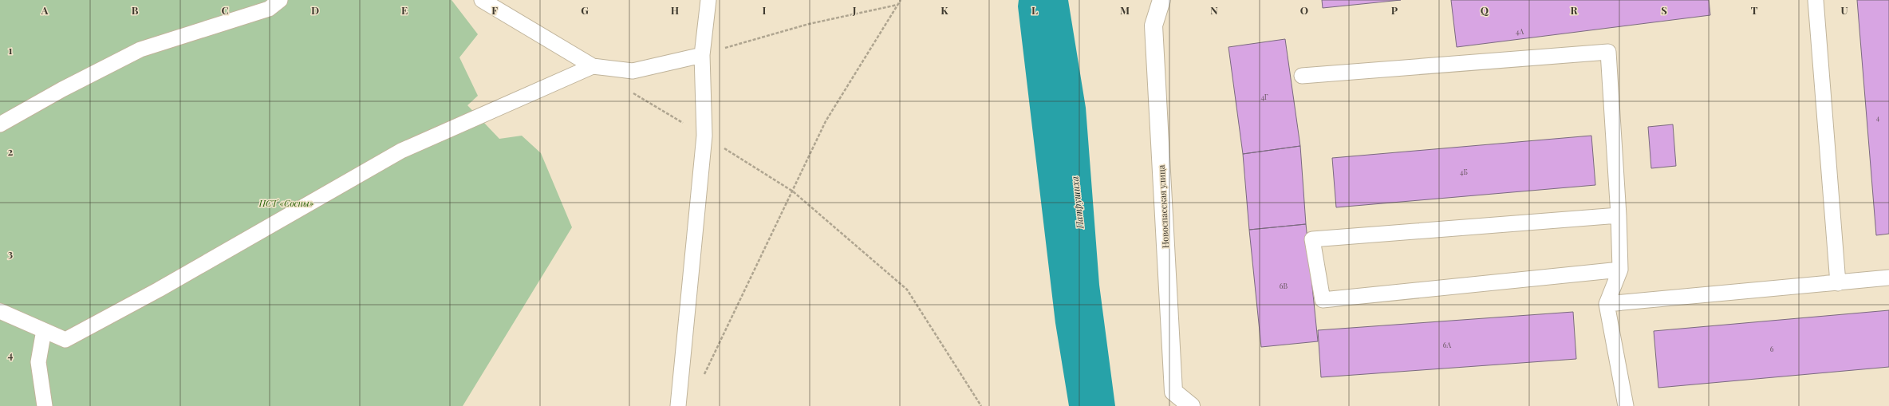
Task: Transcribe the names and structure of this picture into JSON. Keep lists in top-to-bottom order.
{
  "streets": {
    "street": ["Новоспасская улица"]
  },
  "water": ["Патрушиха"],
  "parks": ["НСТ «Сосны»"],
  "house_numbers": [
    "4А",
    "4Г",
    "4",
    "4Б",
    "6В",
    "6А",
    "6"
  ],
  "grid": {
    "columns": [
      "A",
      "B",
      "C",
      "D",
      "E",
      "F",
      "G",
      "H",
      "I",
      "J",
      "K",
      "L",
      "M",
      "N",
      "O",
      "P",
      "Q",
      "R",
      "S",
      "T",
      "U"
    ],
    "rows": [
      "1",
      "2",
      "3",
      "4"
    ]
  }
}
